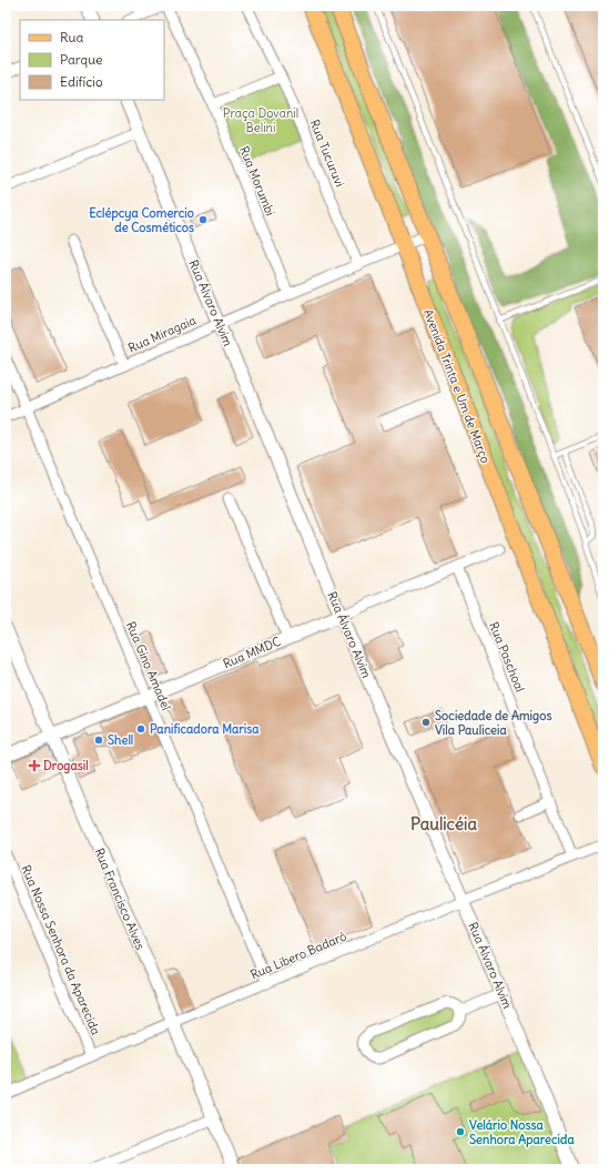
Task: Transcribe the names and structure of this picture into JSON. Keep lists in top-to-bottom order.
{
  "streets": {
    "main road": ["Avenida Trinta e Um de Março"],
    "street": [
      "Rua Tucuruvi",
      "Rua Morumbi",
      "Rua Álvaro Alvim",
      "Rua Miragaia",
      "Rua MMDC",
      "Rua Paschoal",
      "Rua Gino Amadel",
      "Rua Francisco Alves",
      "Rua Nossa Senhora da Aparecida",
      "Rua Libero Badaró"
    ]
  },
  "crossings": [
    ["Rua Tucuruvi", "Rua Miragaia"],
    ["Rua Morumbi", "Rua Miragaia"],
    ["Rua Álvaro Alvim", "Rua Miragaia"],
    ["Rua Álvaro Alvim", "Rua MMDC"],
    ["Rua Álvaro Alvim", "Rua Libero Badaró"],
    ["Rua Miragaia", "Avenida Trinta e Um de Março"],
    ["Rua Miragaia", "Rua Gino Amadel"],
    ["Rua MMDC", "Rua Paschoal"],
    ["Rua MMDC", "Rua Gino Amadel"],
    ["Rua MMDC", "Rua Francisco Alves"],
    ["Rua Paschoal", "Rua Libero Badaró"],
    ["Rua Gino Amadel", "Rua Libero Badaró"],
    ["Rua Francisco Alves", "Rua Libero Badaró"],
    ["Rua Nossa Senhora da Aparecida", "Rua Libero Badaró"]
  ],
  "districts": ["Paulicéia"],
  "parks": ["Praça Dovanil Belini"],
  "places": {
    "other": [
      "Eclépcya Comercio de Cosméticos",
      "Sociedade de Amigos Vila Pauliceia",
      "Panificadora Marisa",
      "Shell",
      "Velário Nossa Senhora Aparecida"
    ],
    "health": ["Drogasil"]
  },
  "legend": ["Rua", "Parque", "Edifício"]
}
